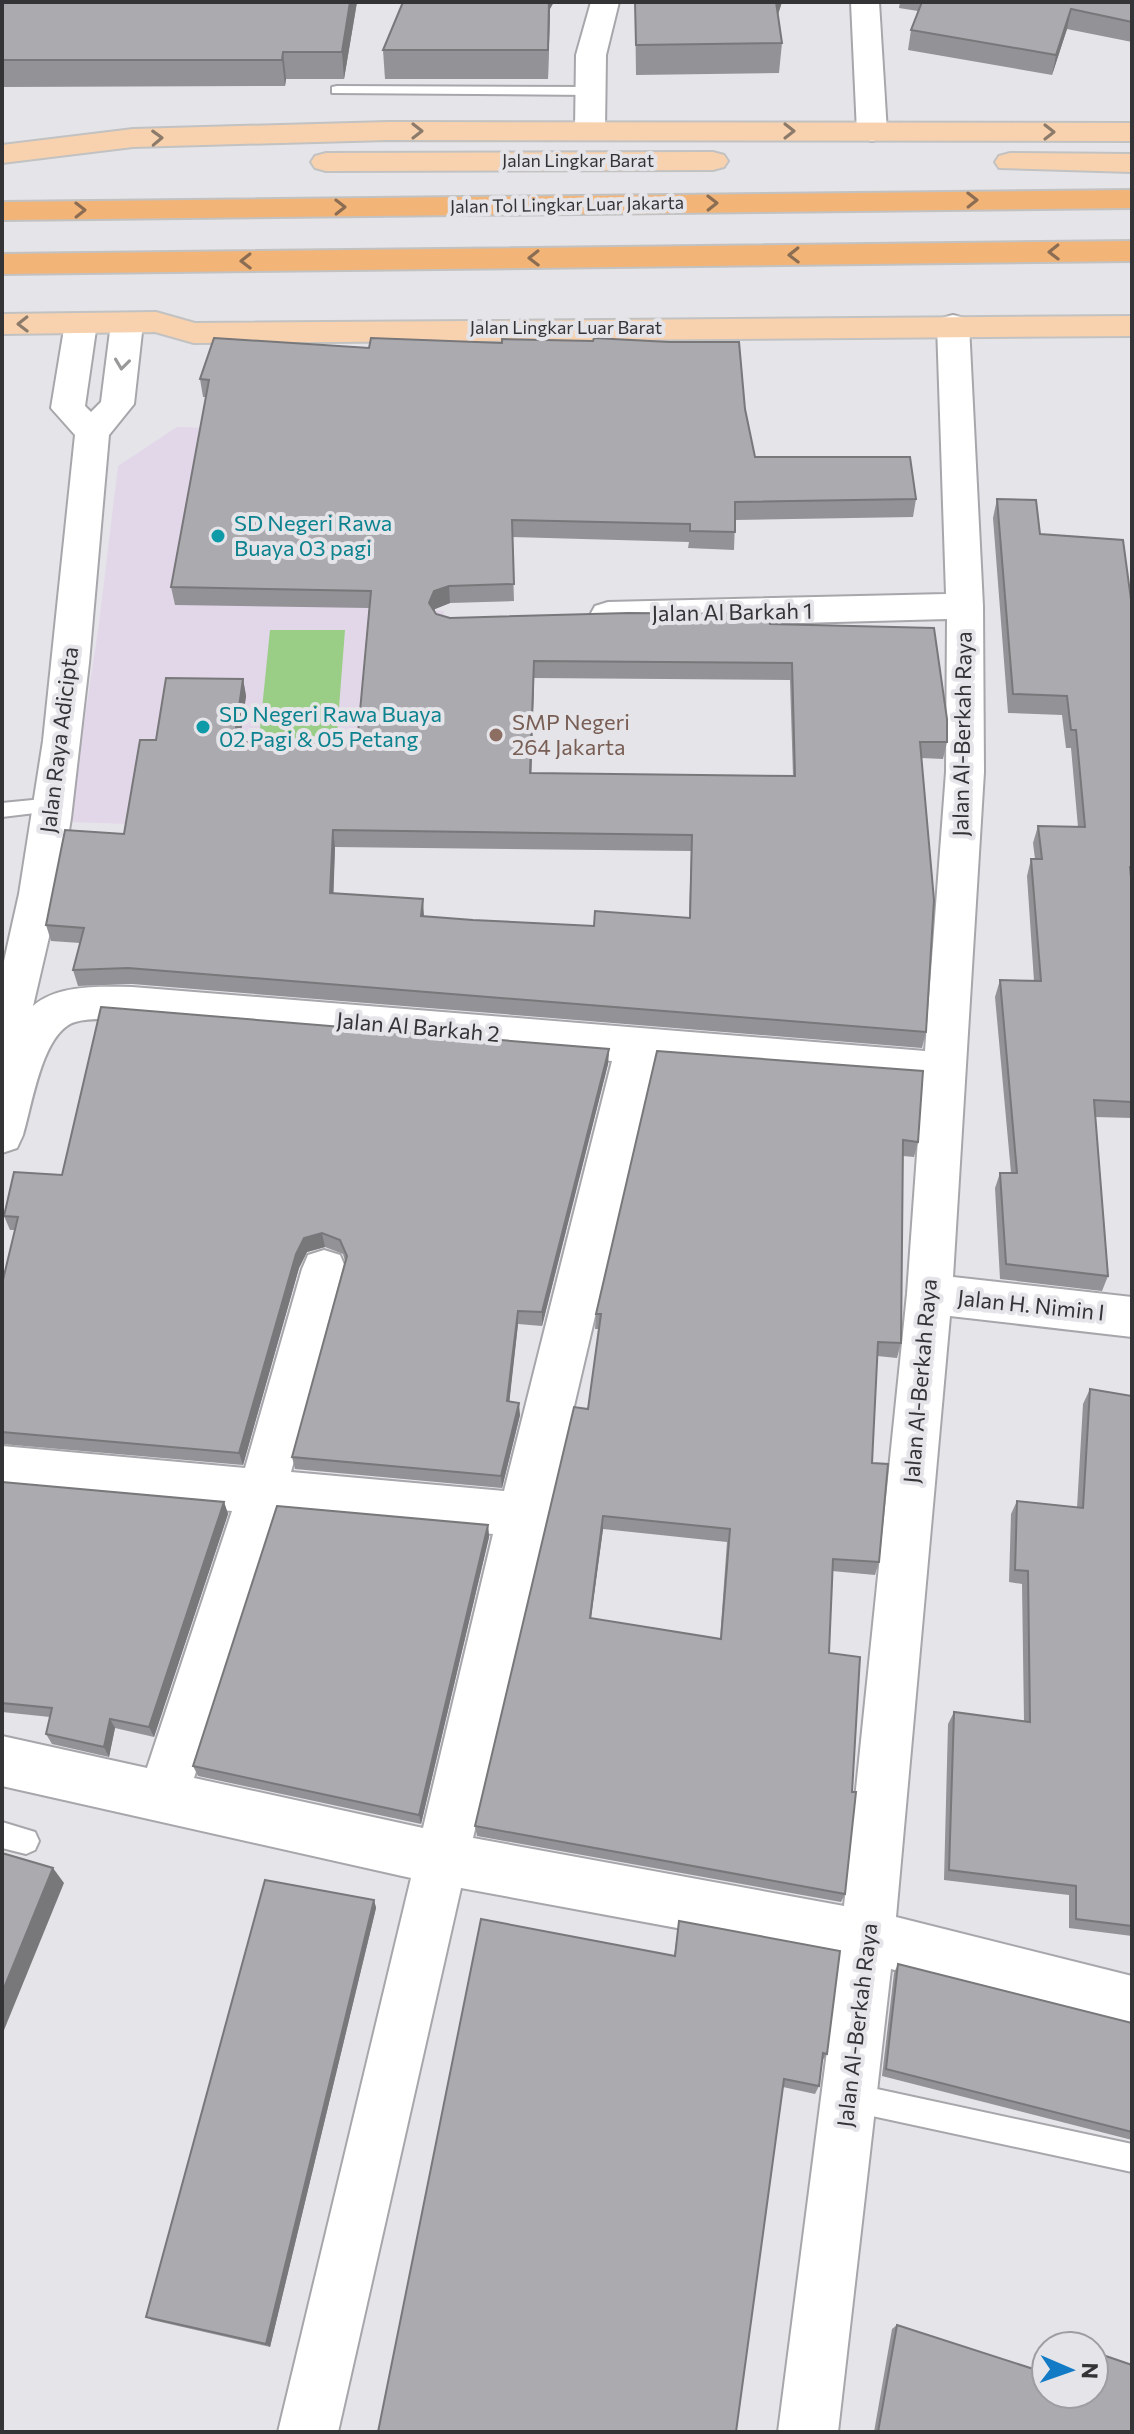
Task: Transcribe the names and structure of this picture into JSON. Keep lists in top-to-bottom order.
{
  "streets": {
    "highway": ["Jalan Tol Lingkar Luar Jakarta"],
    "main road": ["Jalan Lingkar Barat", "Jalan Lingkar Luar Barat"],
    "street": [
      "Jalan Al Barkah 1",
      "Jalan Al-Berkah Raya",
      "Jalan Raya Adicipta",
      "Jalan Al Barkah 2",
      "Jalan H. Nimin I"
    ]
  },
  "crossings": [
    ["Jalan Lingkar Luar Barat", "Jalan Al-Berkah Raya"],
    ["Jalan Al Barkah 1", "Jalan Al-Berkah Raya"],
    ["Jalan Al-Berkah Raya", "Jalan Al Barkah 2"],
    ["Jalan Al-Berkah Raya", "Jalan H. Nimin I"]
  ],
  "places": ["SD Negeri Rawa Buaya 03 pagi", "SD Negeri Rawa Buaya 02 Pagi & 05 Petang", "SMP Negeri 264 Jakarta"],
  "north": "right"
}
